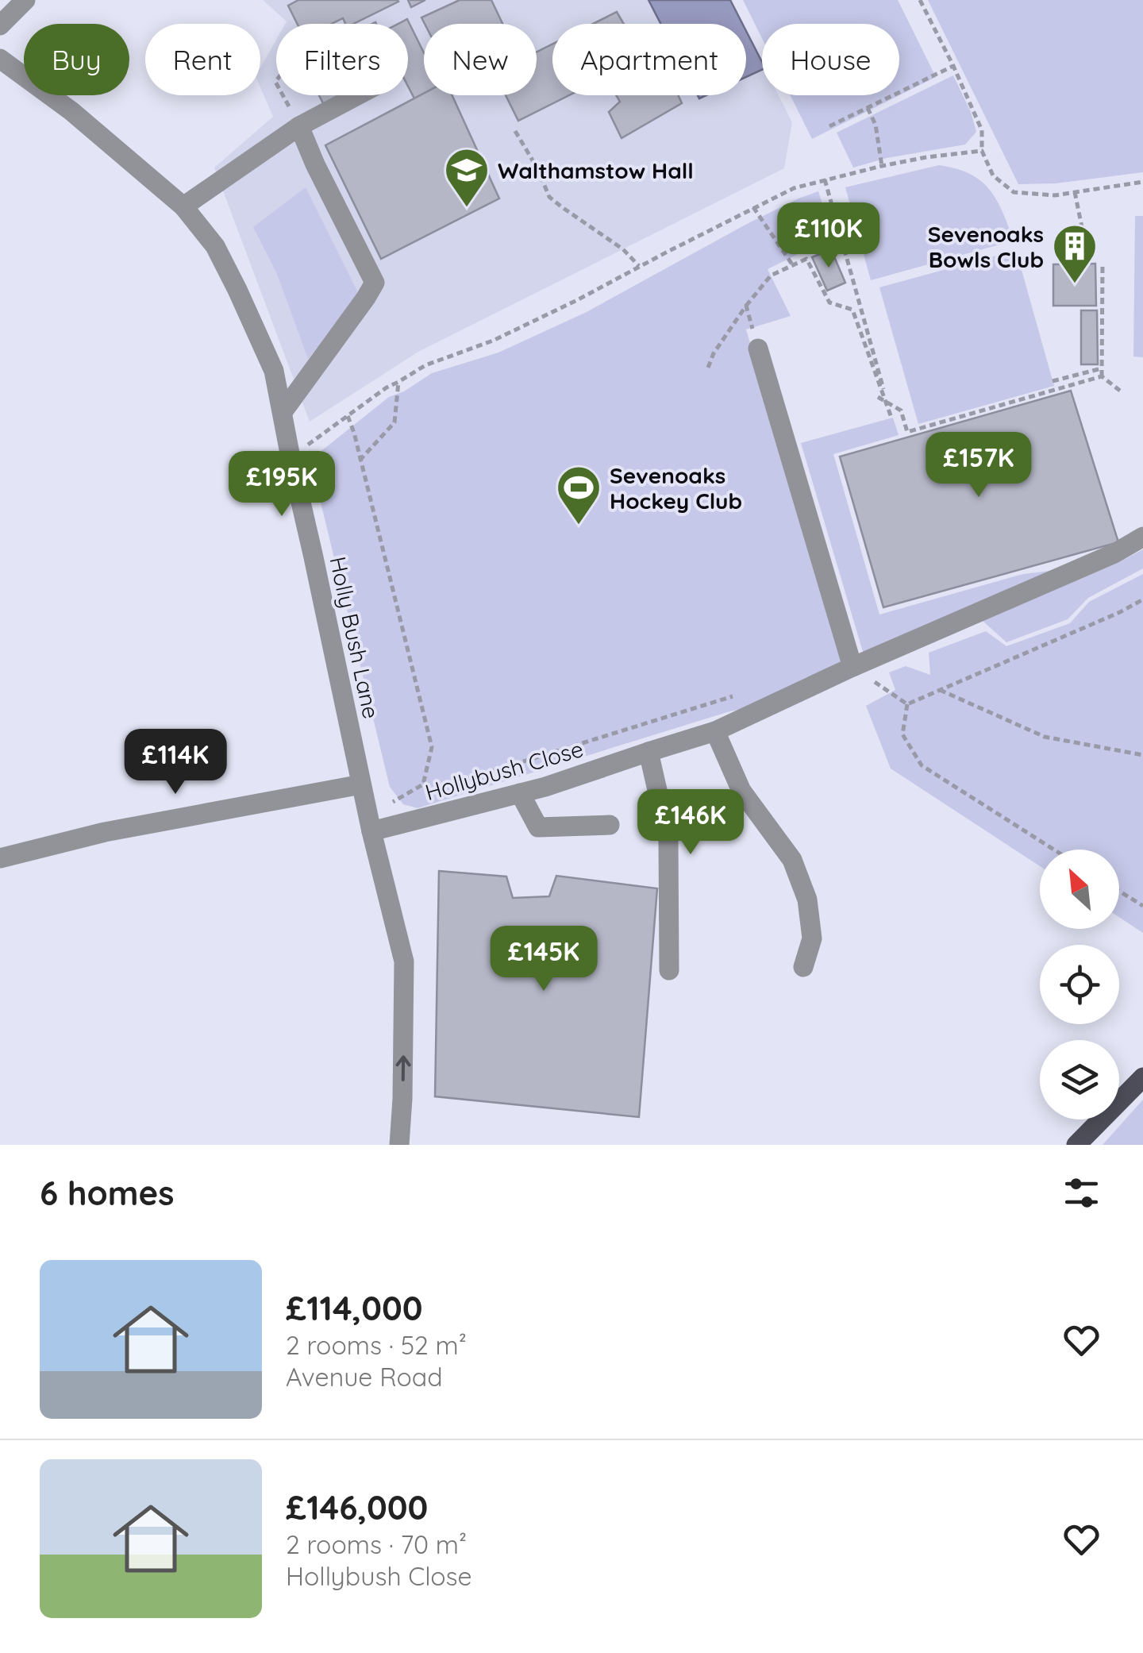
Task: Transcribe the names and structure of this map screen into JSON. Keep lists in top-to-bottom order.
{
  "streets": {
    "street": ["Holly Bush Lane", "Hollybush Close"]
  },
  "crossings": [
    ["Holly Bush Lane", "Hollybush Close"]
  ],
  "places": {
    "school or university": ["Walthamstow Hall"],
    "building": ["Sevenoaks Bowls Club"],
    "sports": ["Sevenoaks Hockey Club"]
  },
  "north": "top left",
  "page": {
    "chip": [
      "Buy",
      "Rent",
      "Filters",
      "New",
      "Apartment",
      "House"
    ],
    "price": [
      "£110K",
      "£157K",
      "£195K",
      "£114K",
      "£146K",
      "£145K"
    ],
    "heading": "6 homes",
    "list": [
      {
        "name": "£114,000",
        "note": "2 rooms · 52 m² · Avenue Road"
      },
      {
        "name": "£146,000",
        "note": "2 rooms · 70 m² · Hollybush Close"
      }
    ]
  }
}
